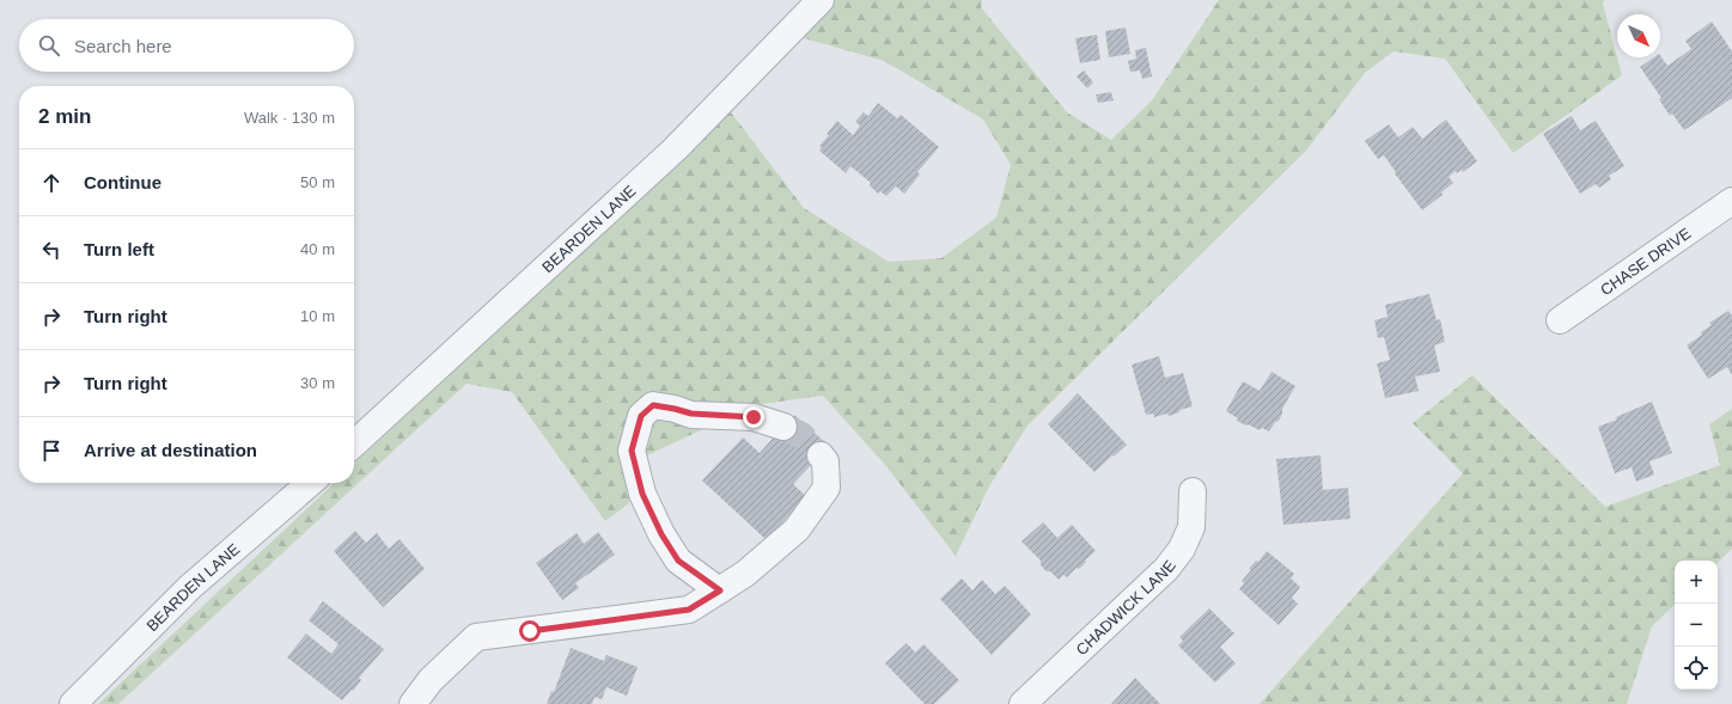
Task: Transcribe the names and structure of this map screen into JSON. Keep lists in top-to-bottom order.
{
  "streets": {
    "street": ["BEARDEN LANE", "CHASE DRIVE", "CHADWICK LANE"]
  },
  "north": "bottom right",
  "page": {
    "search": "Search here",
    "heading": ["2 min", "Walk · 130 m"],
    "list": [
      ["Continue", "50 m"],
      ["Turn left", "40 m"],
      ["Turn right", "10 m"],
      ["Turn right", "30 m"],
      "Arrive at destination"
    ],
    "map_buttons": ["+", "−"]
  }
}
